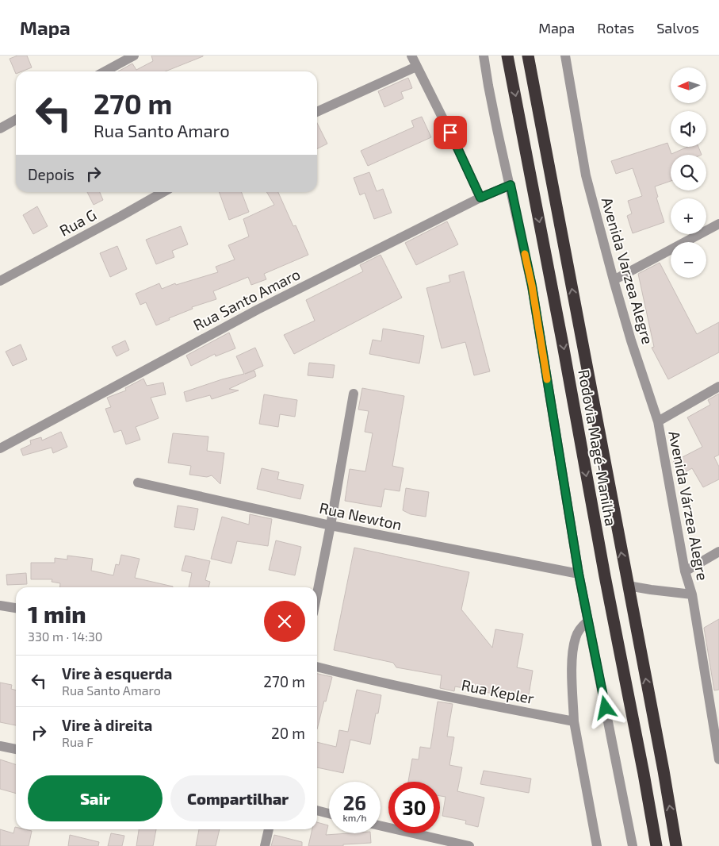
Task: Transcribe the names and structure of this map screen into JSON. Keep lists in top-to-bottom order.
{
  "streets": {
    "highway": ["Rodovia Magé-Manilha"],
    "street": [
      "Rua G",
      "Avenida Varzea Alegre",
      "Rua Santo Amaro",
      "Avenida Várzea Alegre",
      "Rua Newton",
      "Rua Kepler"
    ]
  },
  "crossings": [
    ["Avenida Varzea Alegre", "Avenida Várzea Alegre"]
  ],
  "north": "left",
  "page": {
    "header": "Mapa",
    "nav": ["Mapa", "Rotas", "Salvos"],
    "map_buttons": ["+", "−"],
    "turn": ["270 m", "Rua Santo Amaro"],
    "then": "Depois",
    "heading": ["1 min", "330 m · 14:30"],
    "list": [
      {
        "name": "Vire à esquerda",
        "note": "Rua Santo Amaro",
        "value": "270 m"
      },
      {
        "name": "Vire à direita",
        "note": "Rua F",
        "value": "20 m"
      }
    ],
    "buttons": ["Sair", "Compartilhar"],
    "speed": "26 km/h",
    "limit": "30"
  }
}
